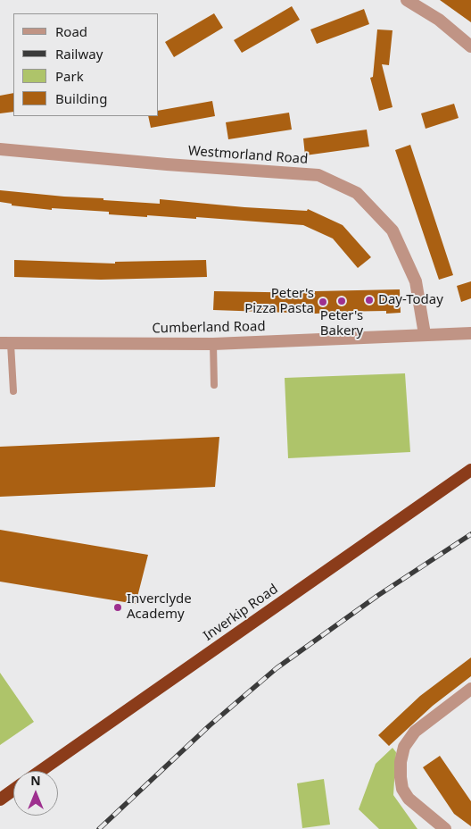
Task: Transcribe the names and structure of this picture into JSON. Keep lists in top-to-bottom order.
{
  "streets": {
    "highway": ["Inverkip Road"],
    "street": ["Westmorland Road", "Cumberland Road"]
  },
  "crossings": [
    ["Westmorland Road", "Cumberland Road"]
  ],
  "places": [
    "Day-Today",
    "Peter's Bakery",
    "Peter's Pizza Pasta",
    "Inverclyde Academy"
  ],
  "legend": [
    "Road",
    "Railway",
    "Park",
    "Building"
  ],
  "north": "top"
}
